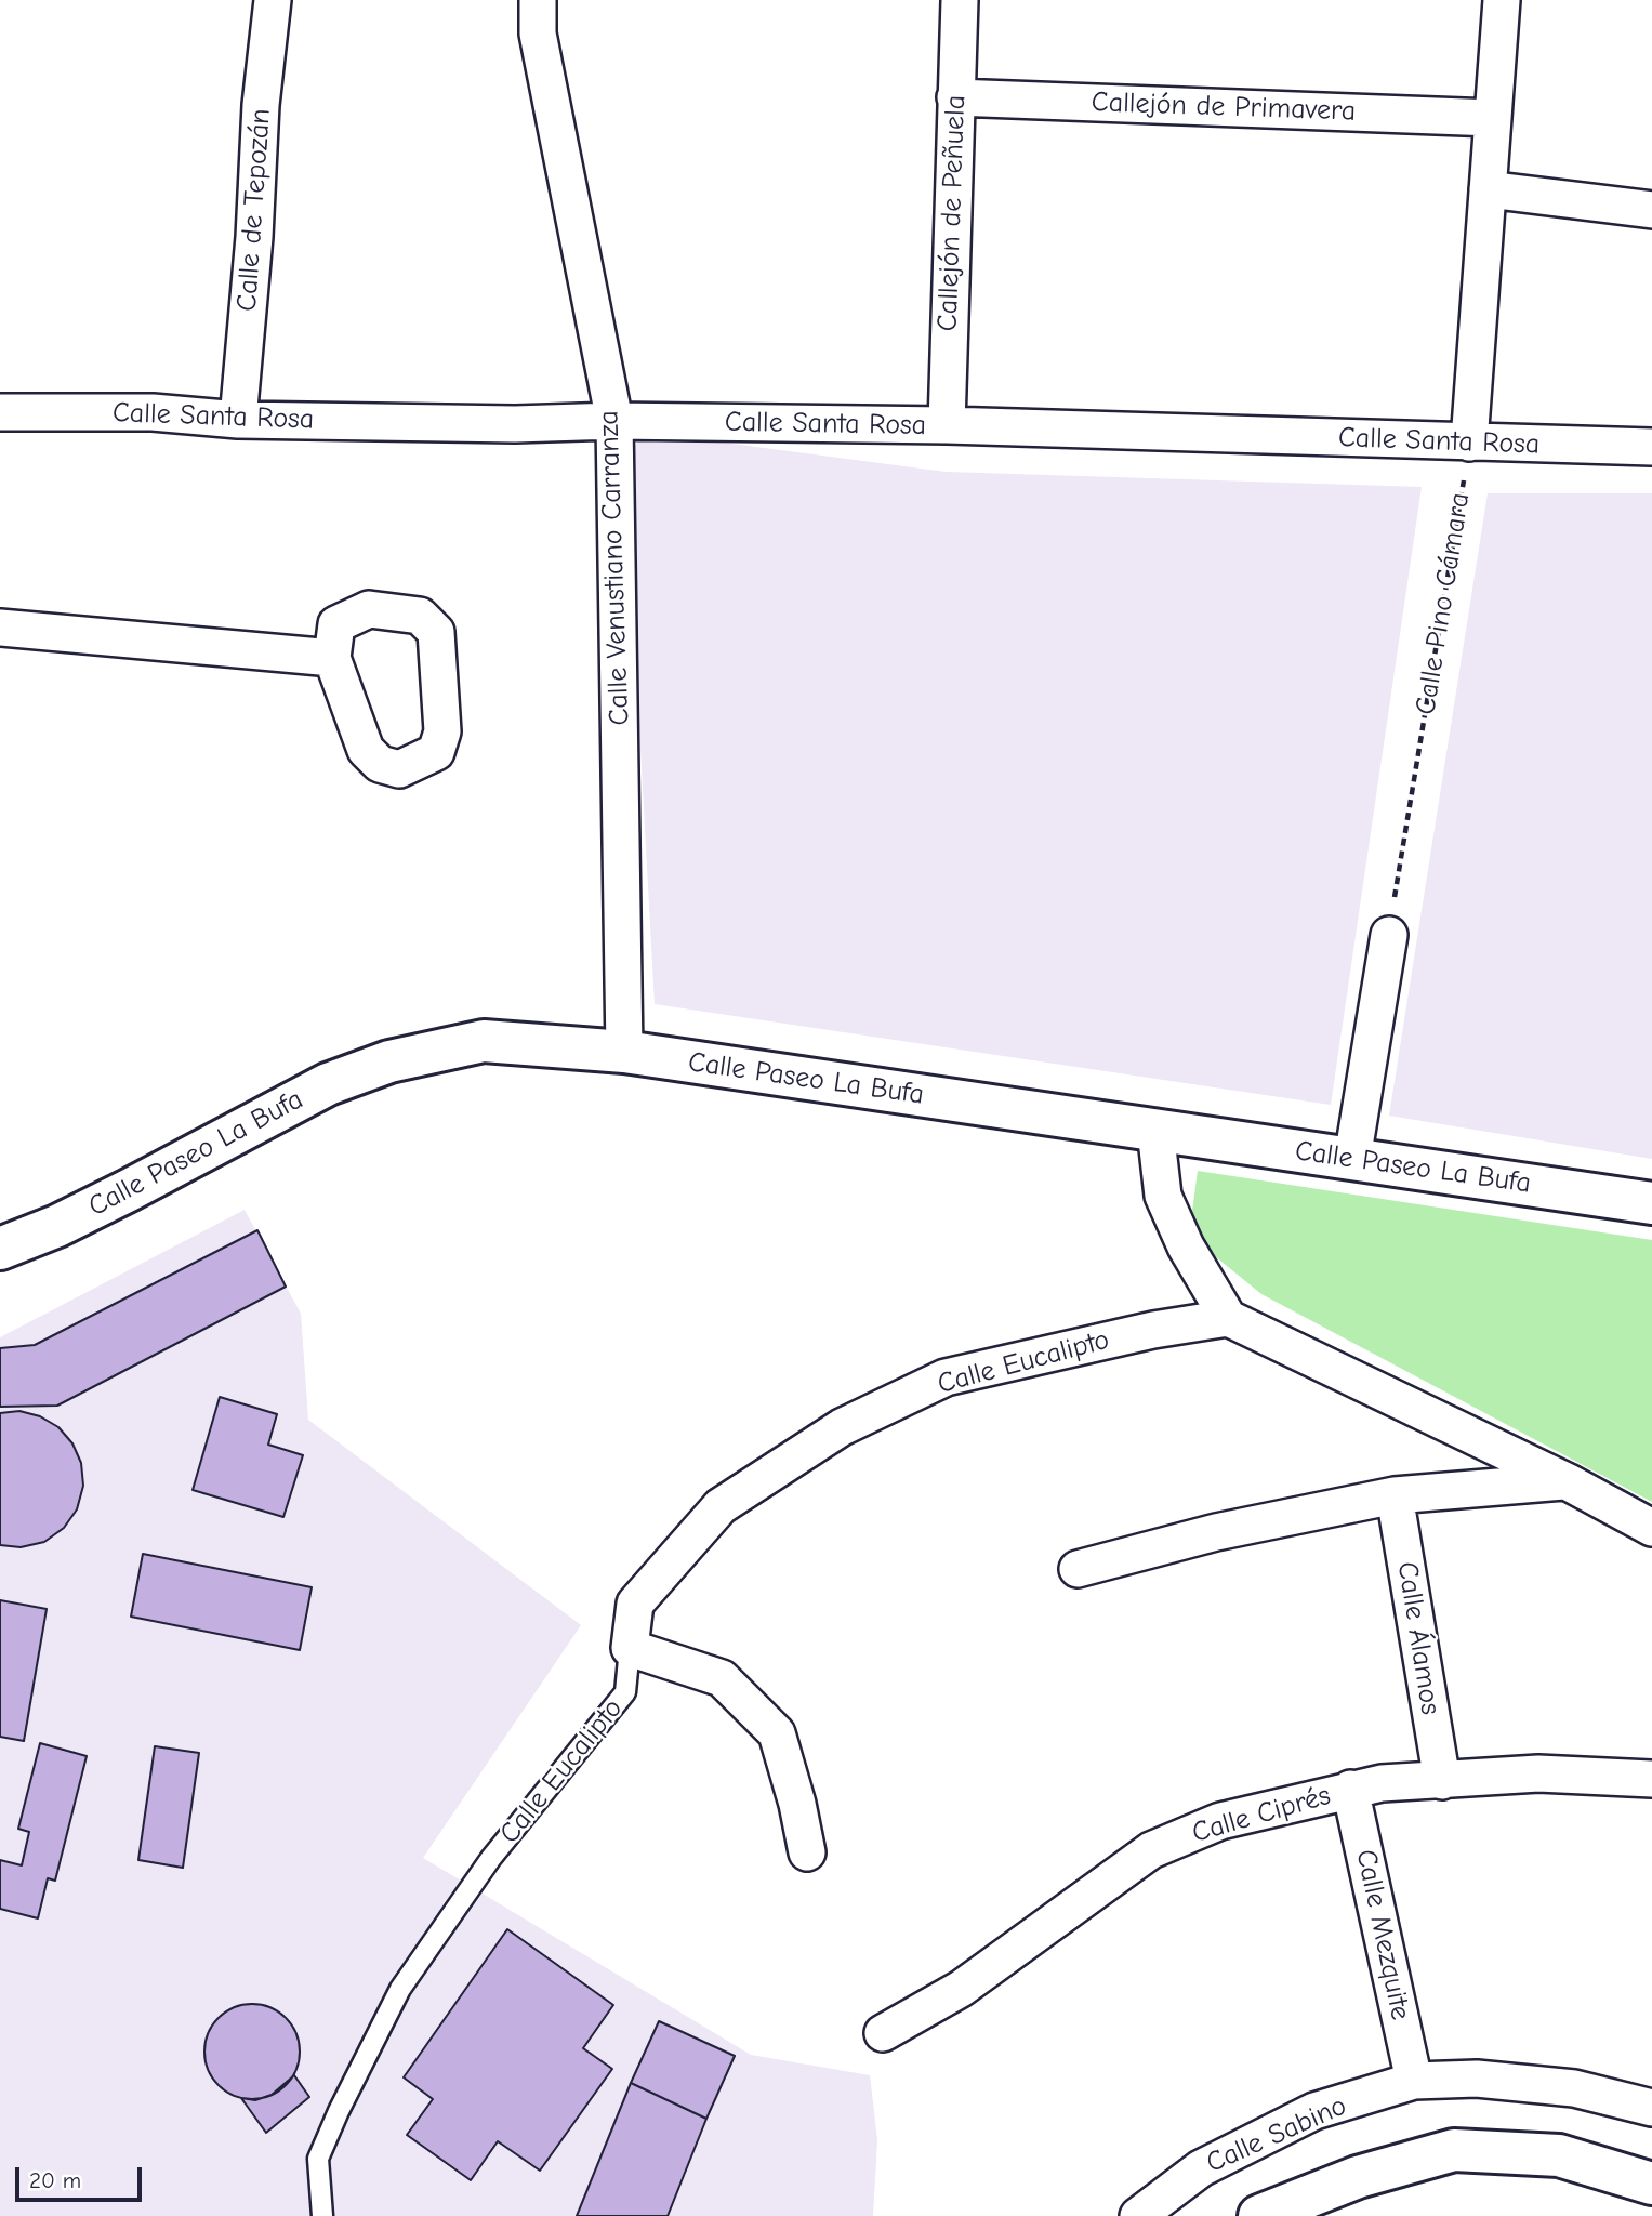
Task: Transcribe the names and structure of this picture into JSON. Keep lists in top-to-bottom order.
{
  "streets": {
    "street": [
      "Callejón de Primavera",
      "Calle de Tepozán",
      "Callejón de Peñuela",
      "Calle Santa Rosa",
      "Calle Venustiano Carranza",
      "Calle Paseo La Bufa",
      "Calle Eucalipto",
      "Calle Álamos",
      "Calle Ciprés",
      "Calle Mezquite",
      "Calle Sabino"
    ],
    "path": ["Calle Pino Cámara"]
  },
  "crossings": [
    ["Callejón de Primavera", "Callejón de Peñuela"],
    ["Calle de Tepozán", "Calle Santa Rosa"],
    ["Callejón de Peñuela", "Calle Santa Rosa"],
    ["Calle Santa Rosa", "Calle Venustiano Carranza"],
    ["Calle Santa Rosa", "Calle Pino Cámara"],
    ["Calle Venustiano Carranza", "Calle Paseo La Bufa"],
    ["Calle Álamos", "Calle Ciprés"],
    ["Calle Ciprés", "Calle Mezquite"],
    ["Calle Mezquite", "Calle Sabino"]
  ],
  "scale_bar": "20 m"
}
